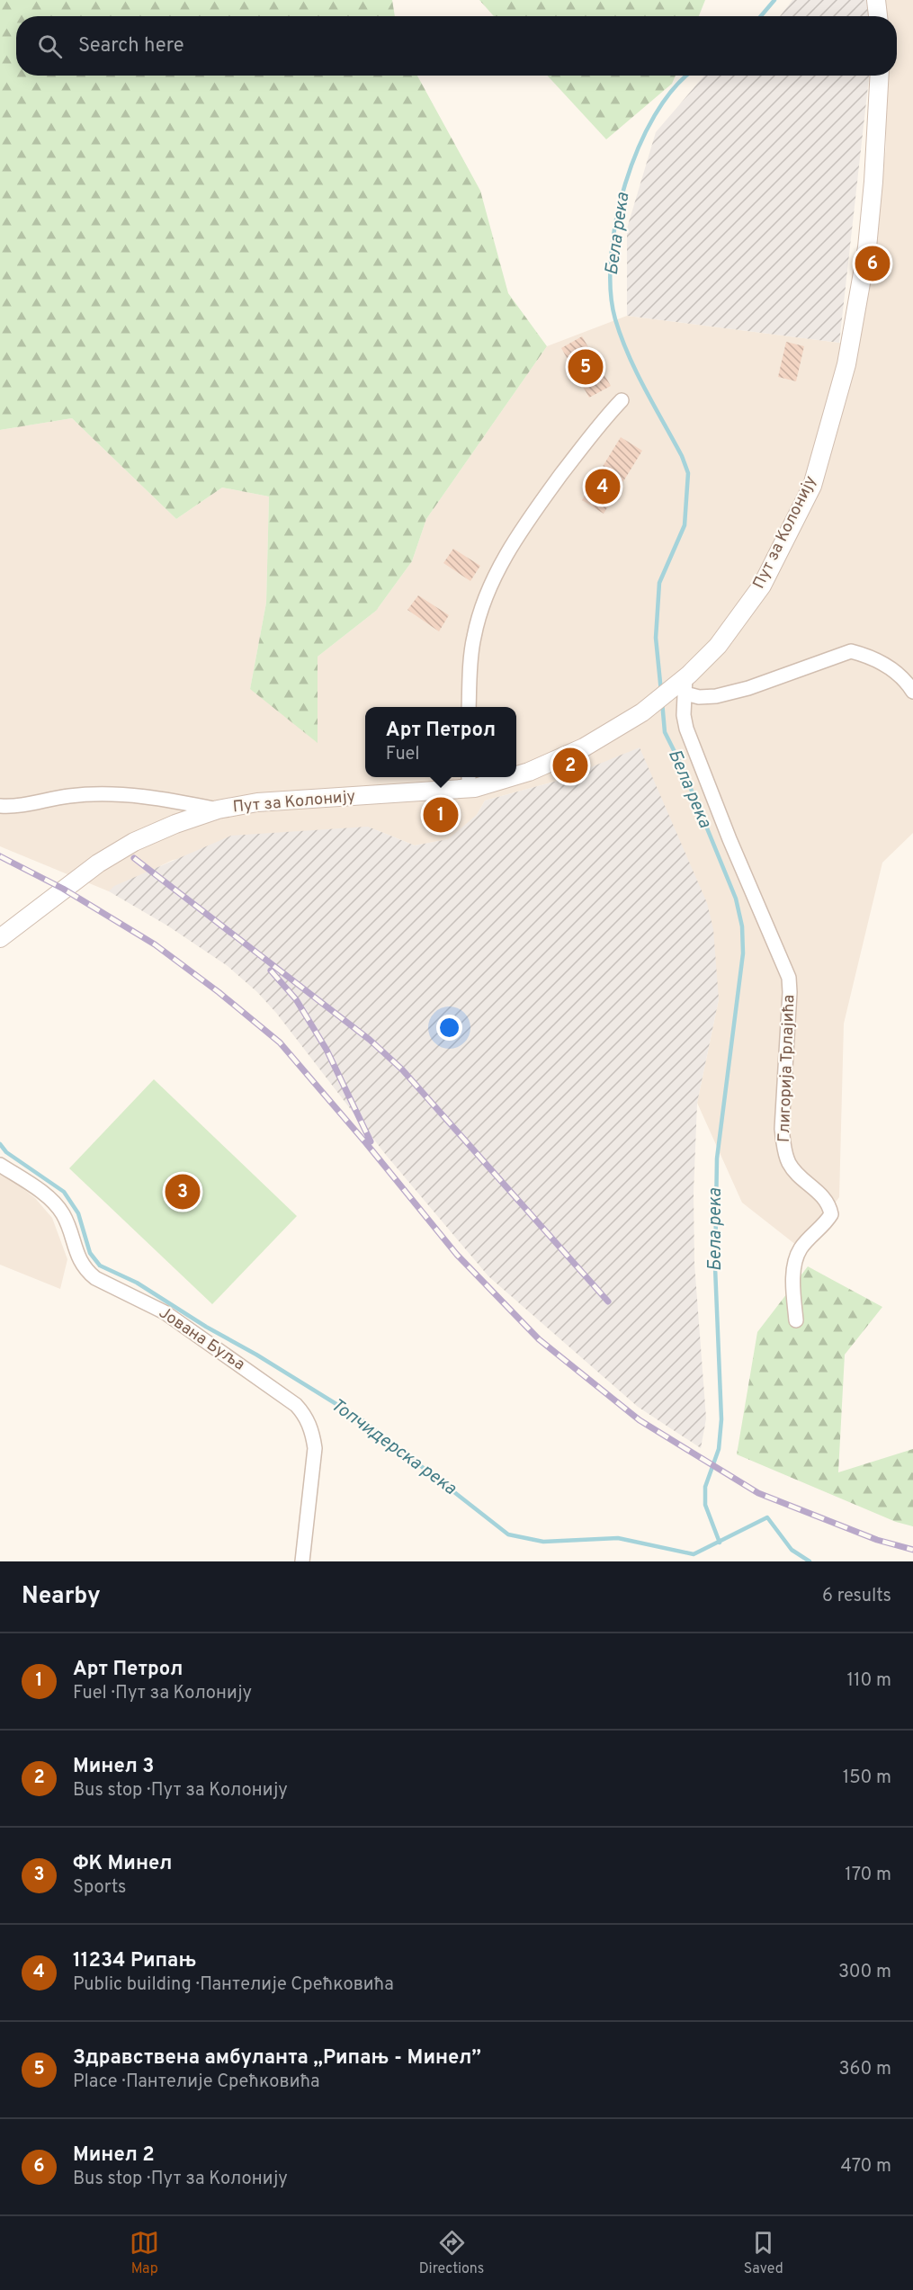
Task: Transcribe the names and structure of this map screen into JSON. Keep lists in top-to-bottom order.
{
  "streets": {
    "street": ["Пут за Колонију", "Глигорија Трлајића", "Јована Буља"]
  },
  "crossings": [
    ["Пут за Колонију", "Глигорија Трлајића"]
  ],
  "water": ["Бела река", "Топчидерска река"],
  "page": {
    "search": "Search here",
    "pins": [
      "6",
      "5",
      "4",
      "2",
      "1",
      "3"
    ],
    "popup": ["Арт Петрол", "Fuel"],
    "heading": ["Nearby", "6 results"],
    "list": [
      {
        "mark": "1",
        "name": "Арт Петрол",
        "note": "Fuel · Пут за Колонију",
        "value": "110 m"
      },
      {
        "mark": "2",
        "name": "Минел 3",
        "note": "Bus stop · Пут за Колонију",
        "value": "150 m"
      },
      {
        "mark": "3",
        "name": "ФК Минел",
        "note": "Sports",
        "value": "170 m"
      },
      {
        "mark": "4",
        "name": "11234 Рипањ",
        "note": "Public building · Пантелије Срећковића",
        "value": "300 m"
      },
      {
        "mark": "5",
        "name": "Здравствена амбуланта „Рипањ - Минел”",
        "note": "Place · Пантелије Срећковића",
        "value": "360 m"
      },
      {
        "mark": "6",
        "name": "Минел 2",
        "note": "Bus stop · Пут за Колонију",
        "value": "470 m"
      }
    ],
    "nav": ["Map", "Directions", "Saved"]
  }
}
